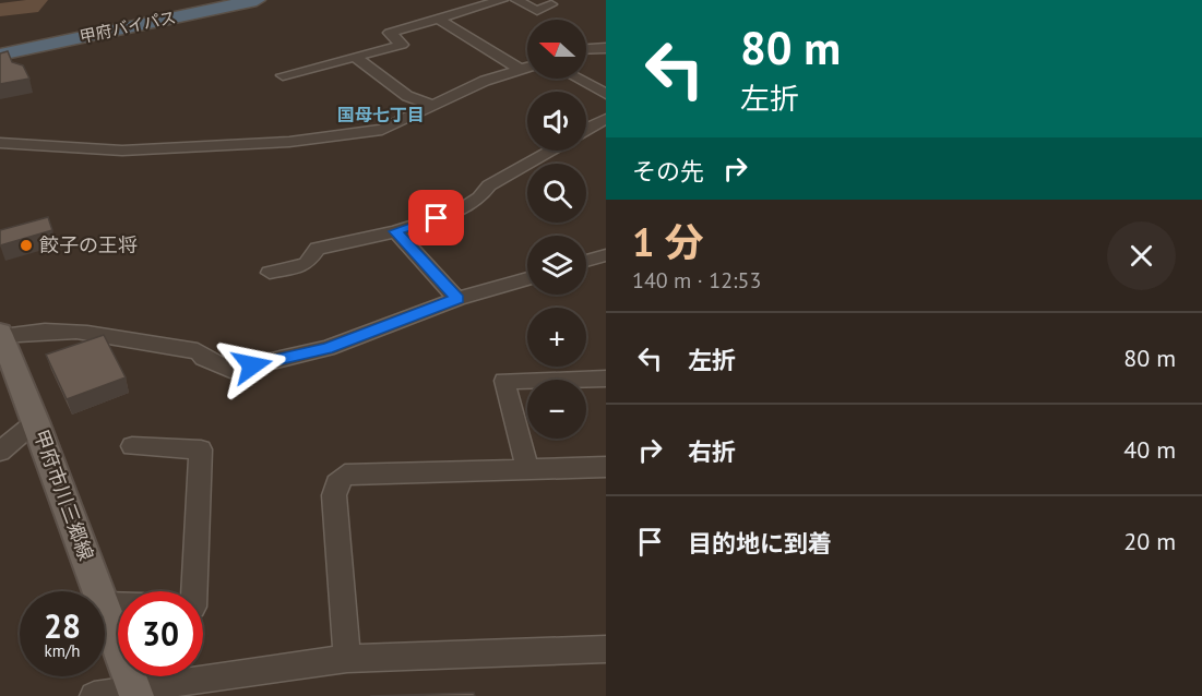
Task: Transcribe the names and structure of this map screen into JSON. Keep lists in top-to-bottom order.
{
  "streets": {
    "highway": ["甲府バイパス"],
    "main road": ["甲府市川三郷線"]
  },
  "districts": ["国母七丁目"],
  "places": ["餃子の王将"],
  "north": "left",
  "page": {
    "turn": ["80 m", "左折"],
    "map_buttons": ["+", "−"],
    "then": "その先",
    "heading": ["1 分", "140 m · 12:53"],
    "list": [
      {
        "name": "左折",
        "value": "80 m"
      },
      {
        "name": "右折",
        "value": "40 m"
      },
      {
        "name": "目的地に到着",
        "value": "20 m"
      }
    ],
    "speed": "28 km/h",
    "limit": "30"
  }
}
